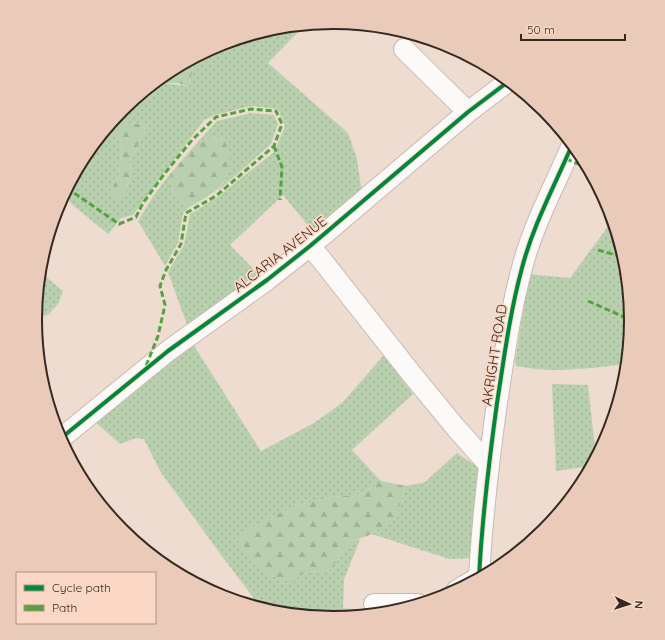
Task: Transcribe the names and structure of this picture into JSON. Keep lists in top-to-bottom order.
{
  "streets": {
    "street": ["ALCARIA AVENUE", "AKRIGHT ROAD"]
  },
  "legend": ["Cycle path", "Path"],
  "scale_bar": "50 m",
  "north": "right"
}
